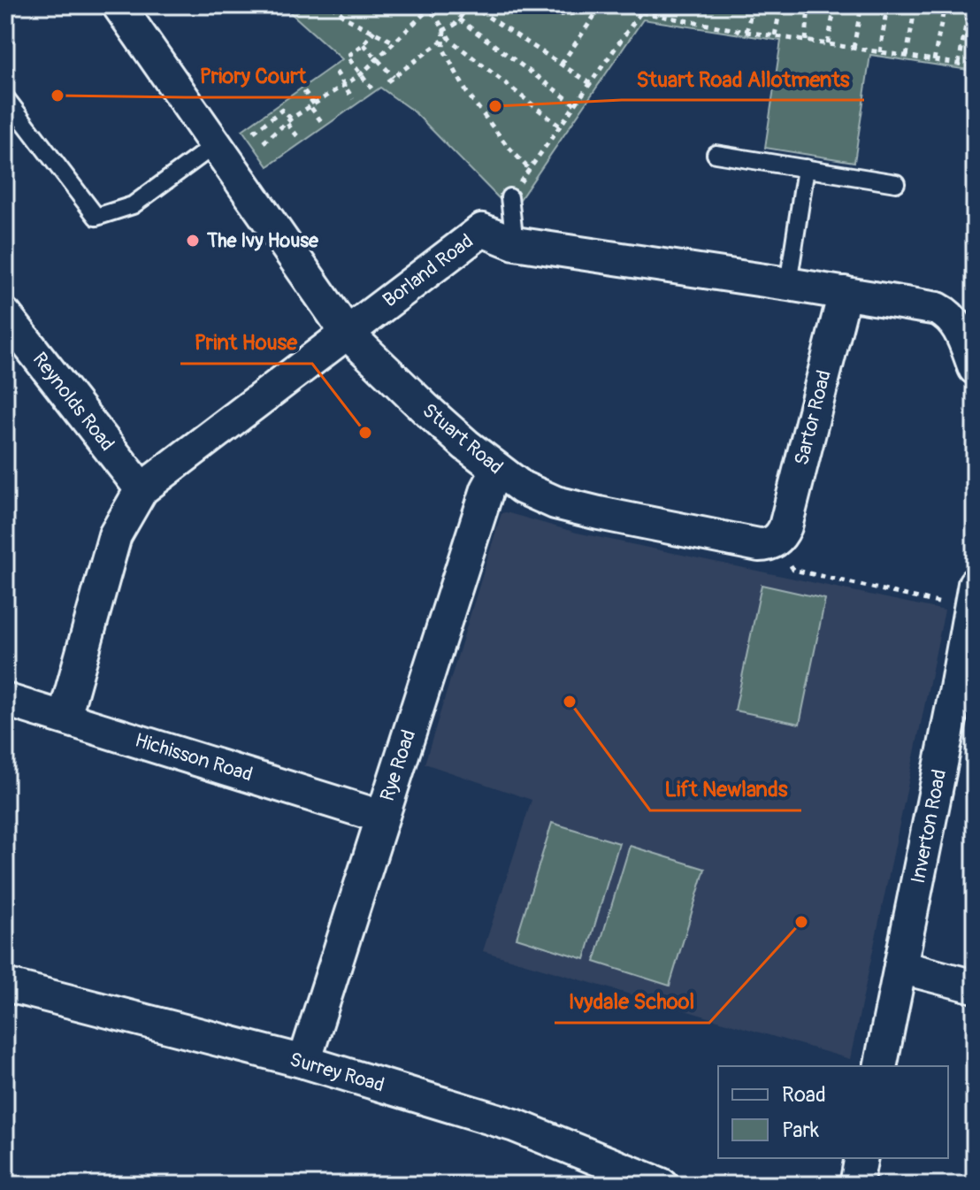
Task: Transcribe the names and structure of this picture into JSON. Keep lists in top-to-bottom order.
{
  "streets": {
    "street": [
      "Borland Road",
      "Reynolds Road",
      "Sartor Road",
      "Stuart Road",
      "Hichisson Road",
      "Rye Road",
      "Inverton Road",
      "Surrey Road"
    ]
  },
  "crossings": [
    ["Borland Road", "Reynolds Road"],
    ["Borland Road", "Sartor Road"],
    ["Borland Road", "Stuart Road"],
    ["Borland Road", "Hichisson Road"],
    ["Sartor Road", "Stuart Road"],
    ["Stuart Road", "Rye Road"],
    ["Hichisson Road", "Rye Road"],
    ["Rye Road", "Surrey Road"]
  ],
  "places": [
    "Priory Court",
    "Stuart Road Allotments",
    "The Ivy House",
    "Print House",
    "Lift Newlands",
    "Ivydale School"
  ],
  "legend": ["Road", "Park"]
}
